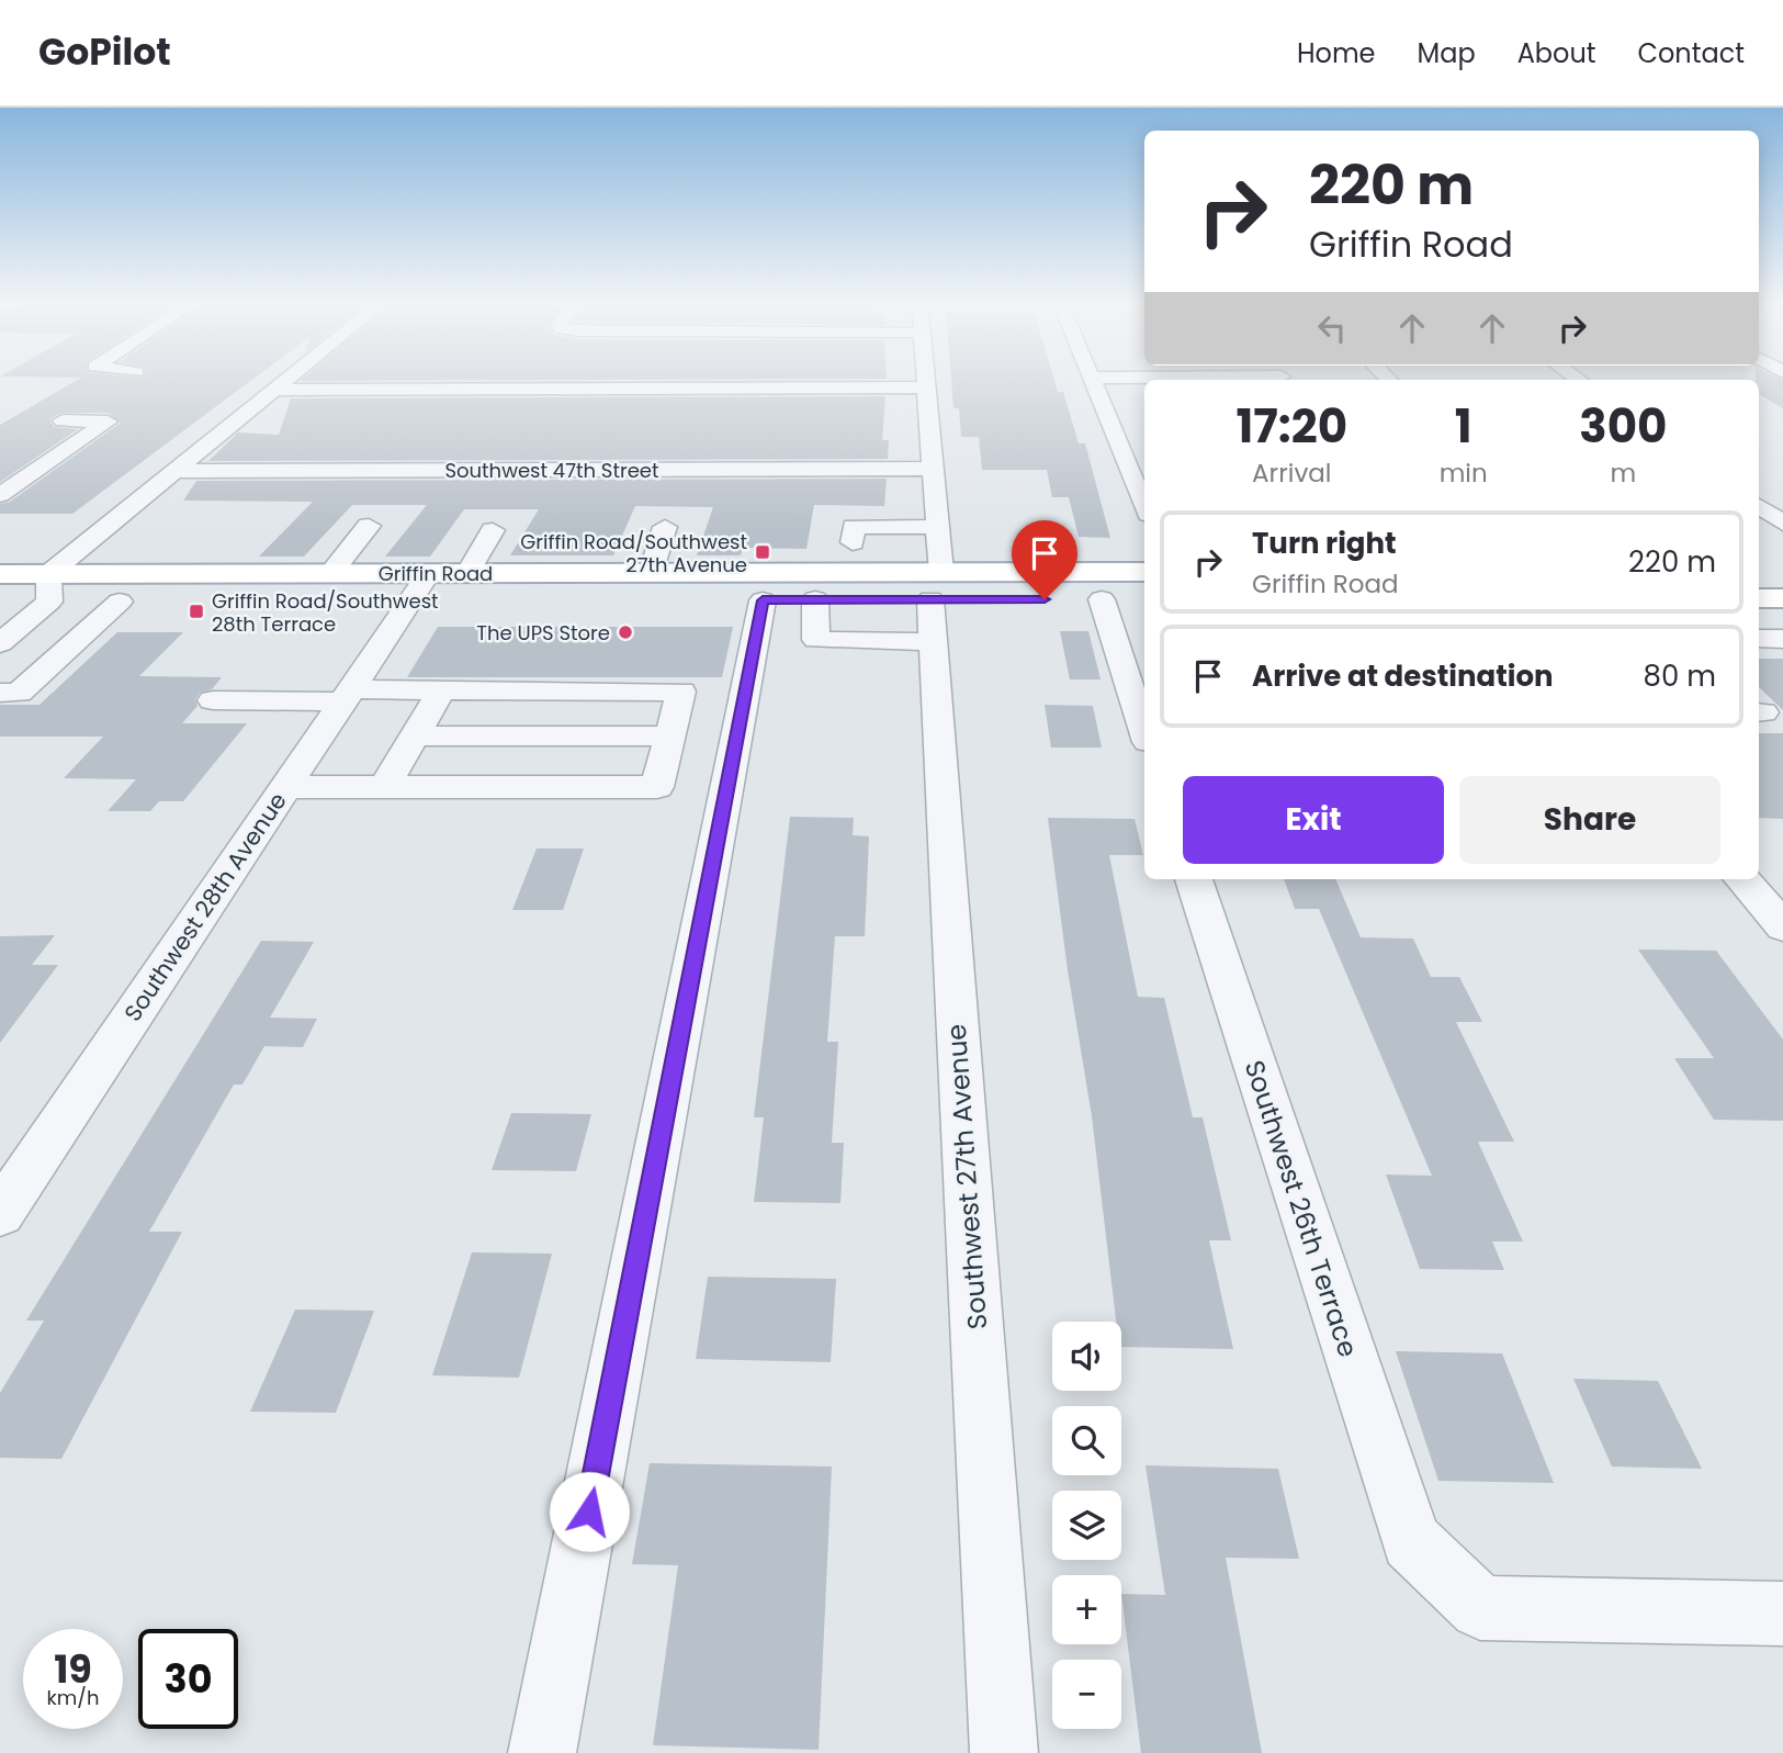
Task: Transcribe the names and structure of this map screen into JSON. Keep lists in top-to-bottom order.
{
  "streets": {
    "main road": ["Griffin Road"],
    "street": [
      "Southwest 47th Street",
      "Southwest 28th Avenue",
      "Southwest 27th Avenue",
      "Southwest 26th Terrace"
    ]
  },
  "crossings": [
    ["Southwest 47th Street", "Southwest 27th Avenue"],
    ["Griffin Road", "Southwest 28th Avenue"],
    ["Griffin Road", "Southwest 27th Avenue"]
  ],
  "places": {
    "transit": ["Griffin Road/Southwest 27th Avenue", "Griffin Road/Southwest 28th Terrace"],
    "other": ["The UPS Store"]
  },
  "page": {
    "header": "GoPilot",
    "nav": [
      "Home",
      "Map",
      "About",
      "Contact"
    ],
    "turn": ["220 m", "Griffin Road"],
    "eta": [
      "17:20",
      "Arrival",
      "1",
      "min",
      "300",
      "m"
    ],
    "list": [
      {
        "name": "Turn right",
        "note": "Griffin Road",
        "value": "220 m"
      },
      {
        "name": "Arrive at destination",
        "value": "80 m"
      }
    ],
    "buttons": ["Exit", "Share"],
    "map_buttons": ["+", "−"],
    "speed": "19 km/h",
    "limit": "30"
  }
}
